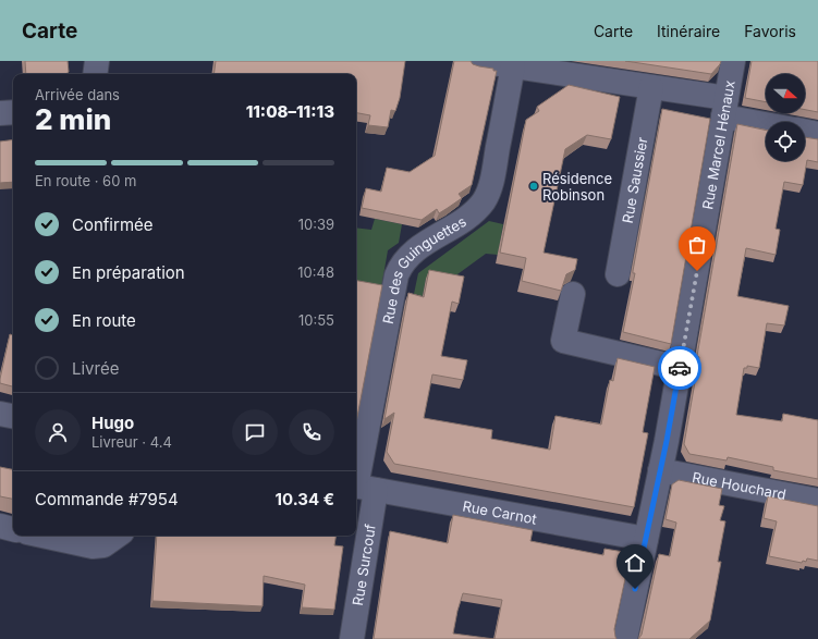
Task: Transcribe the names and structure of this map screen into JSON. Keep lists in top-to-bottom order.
{
  "streets": {
    "street": [
      "Rue Marcel Hénaux",
      "Rue Saussier",
      "Rue des Guinguettes",
      "Rue Houchard",
      "Rue Carnot",
      "Rue Surcouf"
    ]
  },
  "crossings": [
    ["Rue Marcel Hénaux", "Rue Houchard"],
    ["Rue Marcel Hénaux", "Rue Carnot"],
    ["Rue des Guinguettes", "Rue Carnot"],
    ["Rue des Guinguettes", "Rue Surcouf"],
    ["Rue Carnot", "Rue Surcouf"]
  ],
  "places": ["Résidence Robinson"],
  "north": "right",
  "page": {
    "header": "Carte",
    "nav": ["Carte", "Itinéraire", "Favoris"],
    "heading": ["2 min", "Arrivée dans", "11:08–11:13"],
    "panel": [
      "Hugo",
      "Livreur · 4.4",
      "Commande #7954",
      "10.34 €"
    ],
    "bar": "En route · 60 m",
    "list": [
      ["Confirmée", "10:39"],
      ["En préparation", "10:48"],
      ["En route", "10:55"],
      "Livrée"
    ]
  }
}
